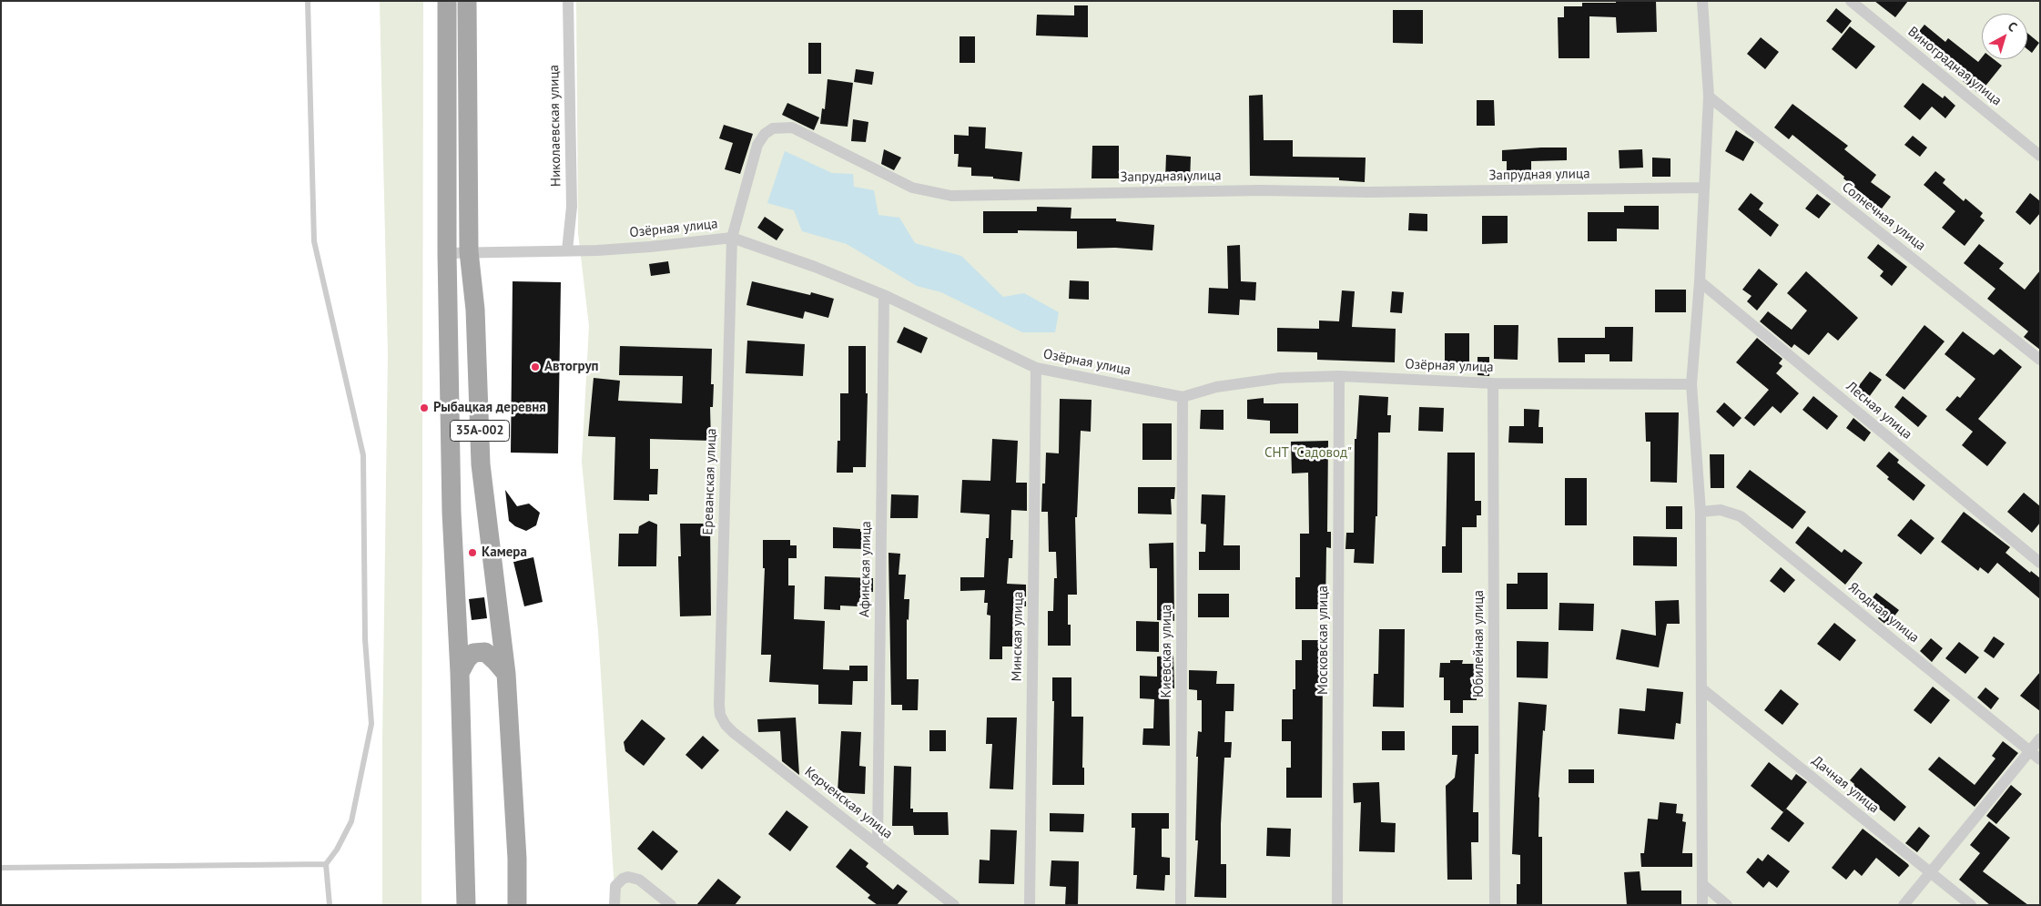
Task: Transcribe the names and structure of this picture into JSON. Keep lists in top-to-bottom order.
{
  "streets": {
    "main road": ["35А-002"],
    "street": [
      "Виноградная улица",
      "Николаевская улица",
      "Запрудная улица",
      "Солнечная улица",
      "Озёрная улица",
      "Лесная улица",
      "Ереванская улица",
      "Афинская улица",
      "Ягодная улица",
      "Минская улица",
      "Московская улица",
      "Юбилейная улица",
      "Киевская улица",
      "Дачная улица",
      "Керченская улица"
    ]
  },
  "crossings": [
    ["Николаевская улица", "Озёрная улица"],
    ["Запрудная улица", "Озёрная улица"],
    ["Запрудная улица", "Ереванская улица"],
    ["Озёрная улица", "35А-002"],
    ["Озёрная улица", "Ереванская улица"],
    ["Озёрная улица", "Афинская улица"],
    ["Озёрная улица", "Минская улица"],
    ["Озёрная улица", "Московская улица"],
    ["Озёрная улица", "Юбилейная улица"],
    ["Озёрная улица", "Киевская улица"],
    ["Ереванская улица", "Керченская улица"],
    ["Афинская улица", "Керченская улица"]
  ],
  "parks": ["СНТ \"Садовод\""],
  "places": ["Автогруп", "Рыбацкая деревня", "Камера"],
  "north": "top right"
}
